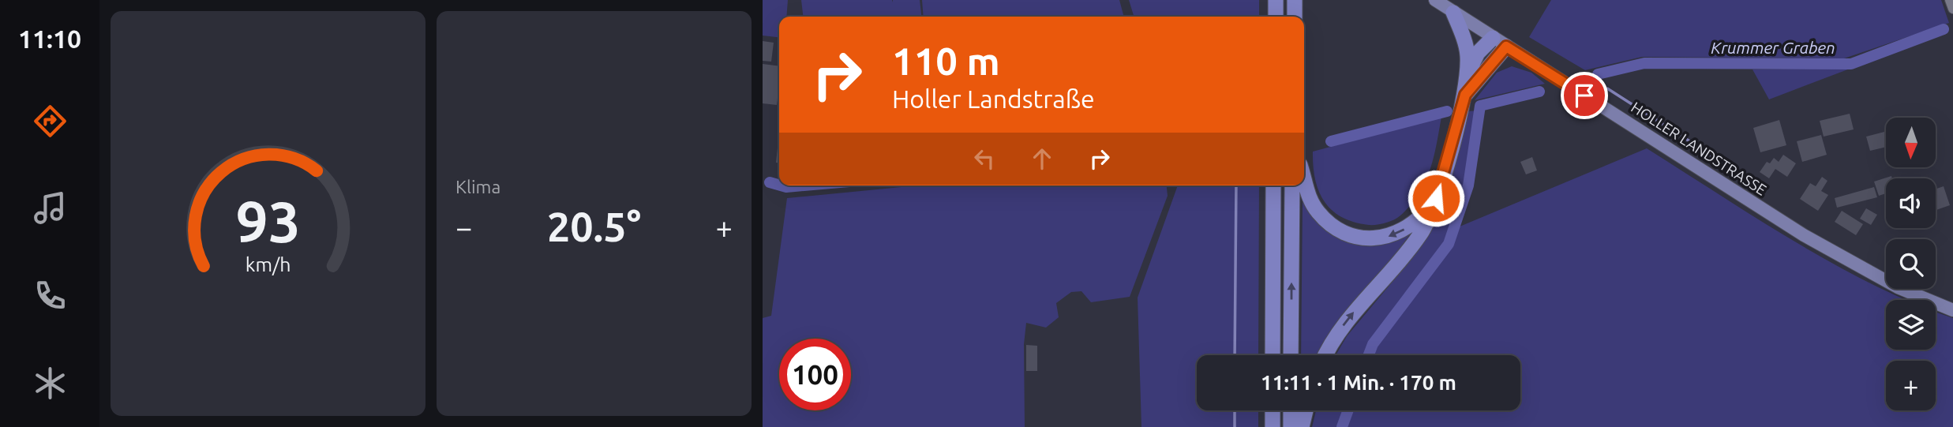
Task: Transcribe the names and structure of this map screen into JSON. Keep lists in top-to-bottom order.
{
  "streets": {
    "main road": ["HOLLER LANDSTRASSE"]
  },
  "water": ["Krummer Graben"],
  "north": "bottom",
  "page": {
    "tabs": "11:10",
    "tile": "Klima",
    "turn": ["110 m", "Holler Landstraße"],
    "map_buttons": "+",
    "heat": ["−", "20.5°", "+"],
    "limit": "100",
    "trip": "11:11 · 1 Min. · 170 m",
    "gauge": ["93", "km/h"]
  }
}
